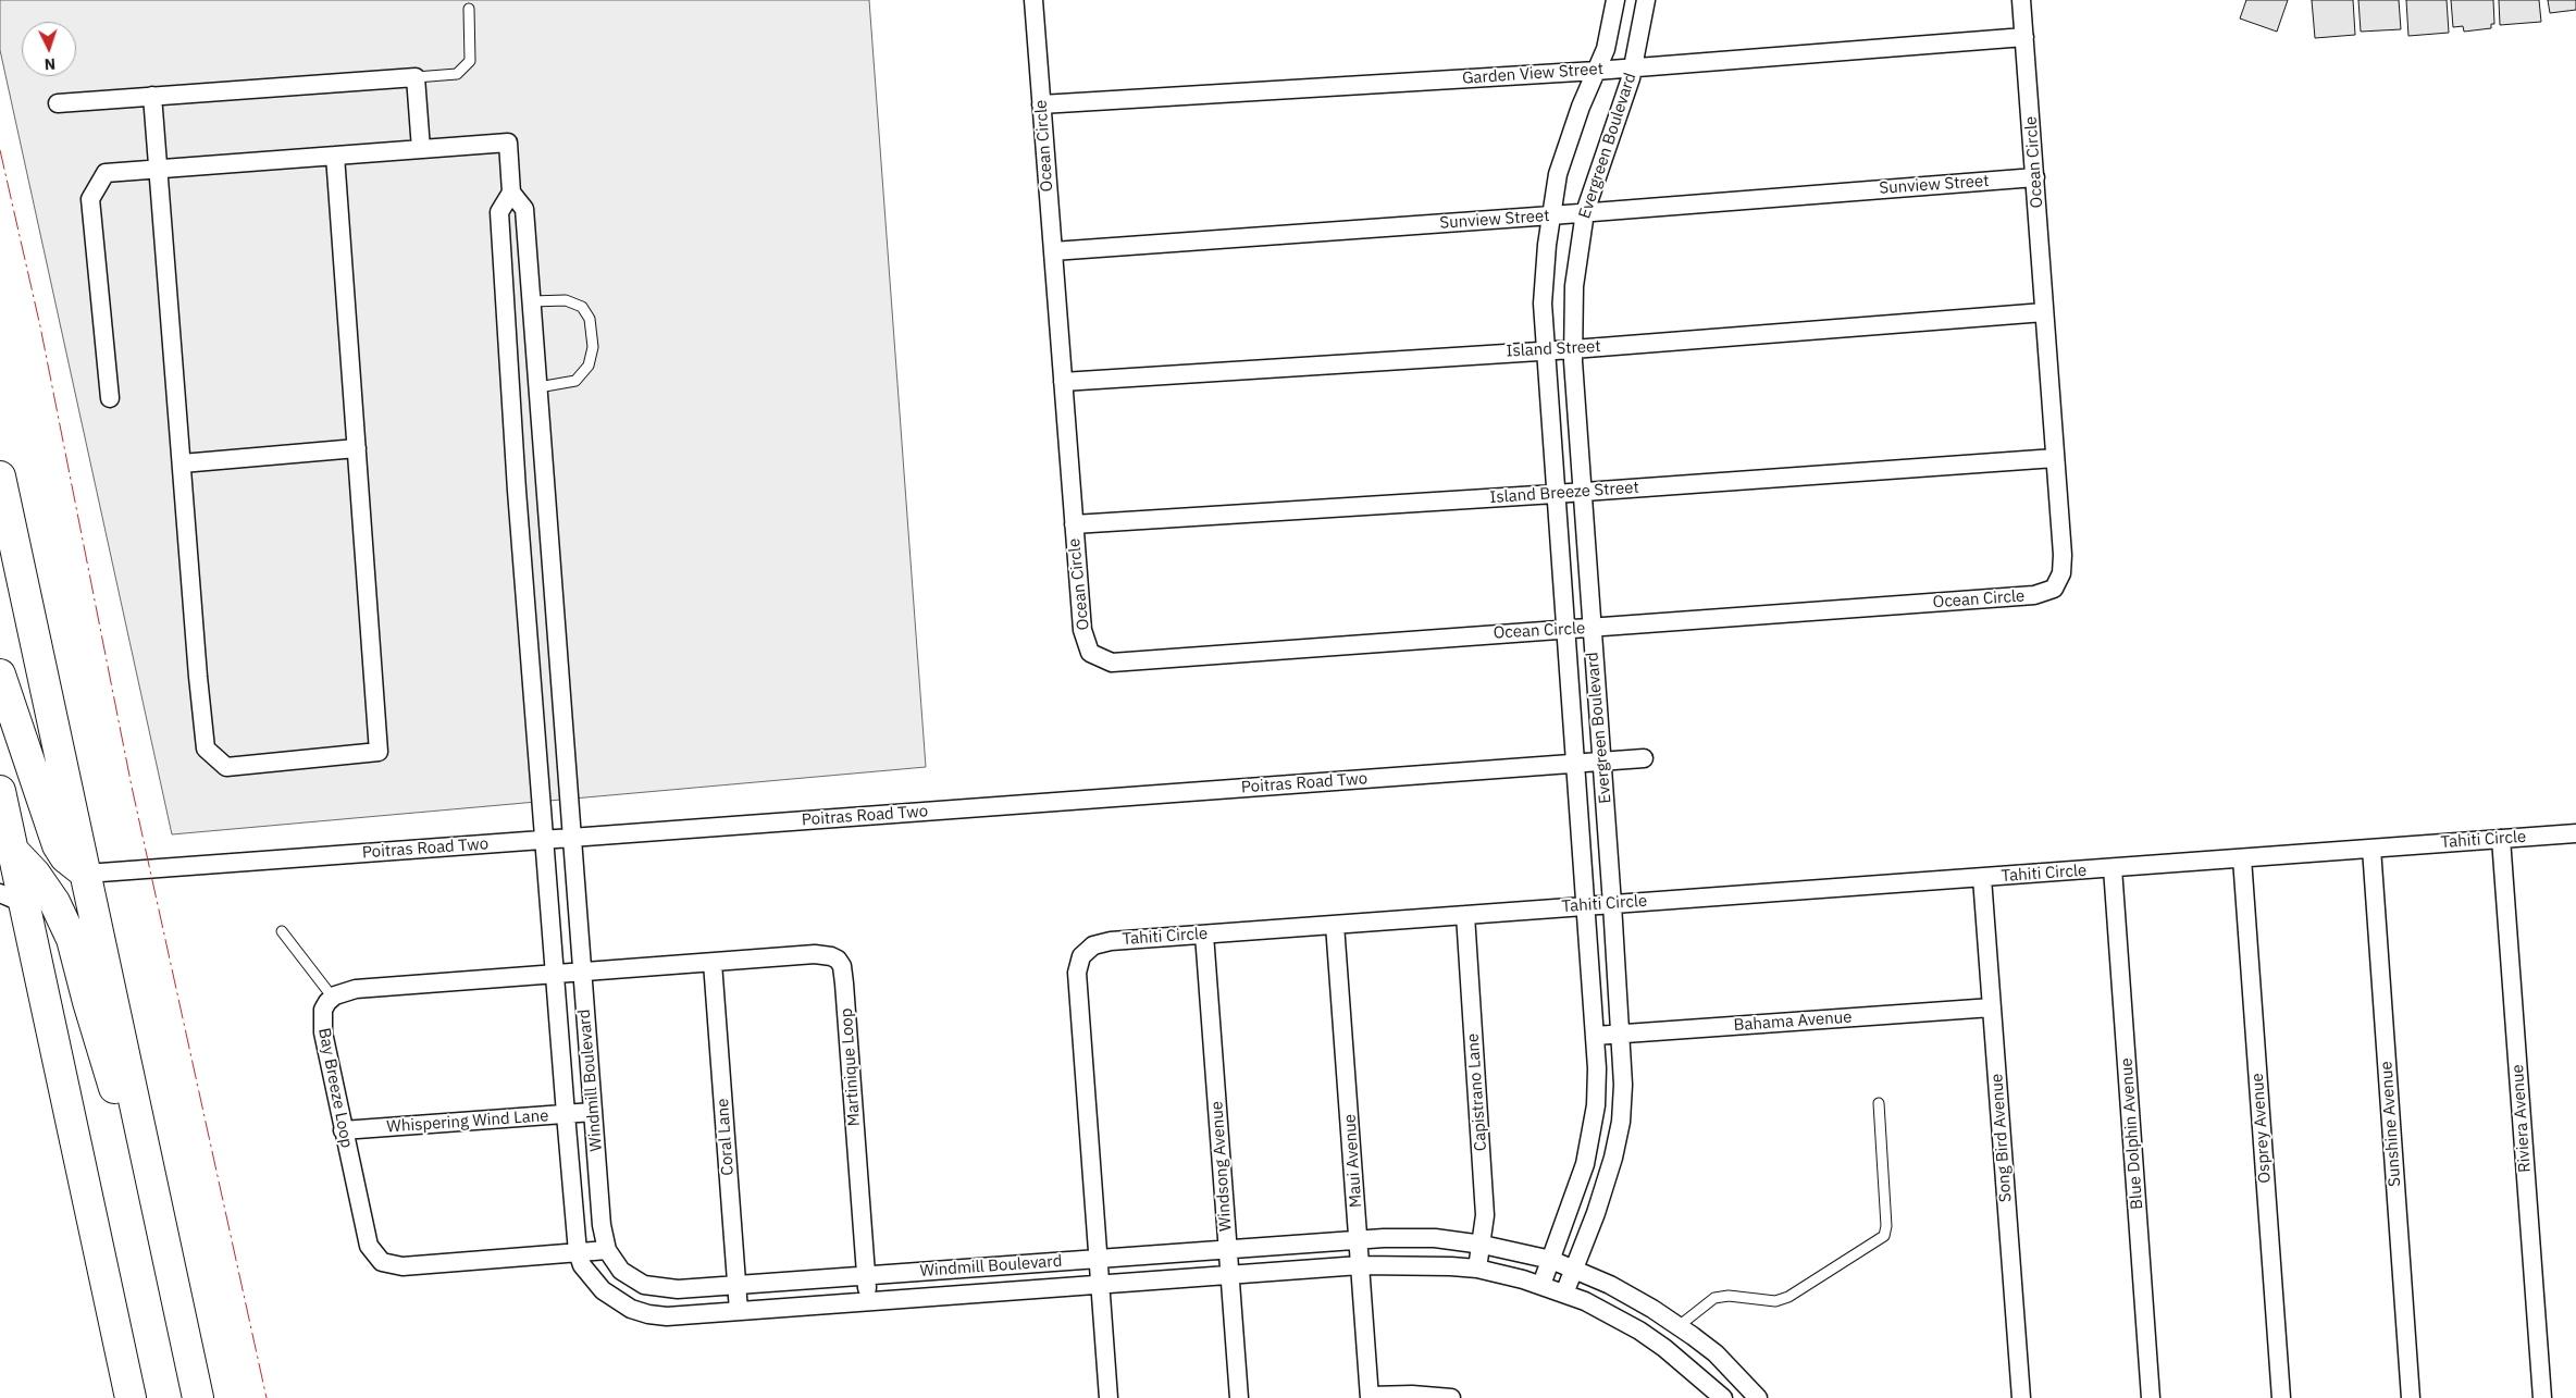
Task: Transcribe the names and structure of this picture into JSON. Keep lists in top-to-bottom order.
{
  "streets": {
    "street": [
      "Garden View Street",
      "Ocean Circle",
      "Evergreen Boulevard",
      "Sunview Street",
      "Island Street",
      "Island Breeze Street",
      "Poitras Road Two",
      "Tahiti Circle",
      "Bahama Avenue",
      "Martinique Loop",
      "Windmill Boulevard",
      "Bay Breeze Loop",
      "Capistrano Lane",
      "Riviera Avenue",
      "Whispering Wind Lane",
      "Sunshine Avenue",
      "Osprey Avenue",
      "Blue Dolphin Avenue",
      "Coral Lane",
      "Song Bird Avenue",
      "Maui Avenue",
      "Windsong Avenue"
    ]
  },
  "crossings": [
    ["Garden View Street", "Ocean Circle"],
    ["Garden View Street", "Evergreen Boulevard"],
    ["Ocean Circle", "Evergreen Boulevard"],
    ["Ocean Circle", "Sunview Street"],
    ["Ocean Circle", "Island Street"],
    ["Ocean Circle", "Island Breeze Street"],
    ["Evergreen Boulevard", "Sunview Street"],
    ["Evergreen Boulevard", "Island Street"],
    ["Evergreen Boulevard", "Island Breeze Street"],
    ["Evergreen Boulevard", "Poitras Road Two"],
    ["Evergreen Boulevard", "Tahiti Circle"],
    ["Evergreen Boulevard", "Bahama Avenue"],
    ["Evergreen Boulevard", "Windmill Boulevard"],
    ["Poitras Road Two", "Windmill Boulevard"],
    ["Tahiti Circle", "Windmill Boulevard"],
    ["Tahiti Circle", "Capistrano Lane"],
    ["Tahiti Circle", "Riviera Avenue"],
    ["Tahiti Circle", "Sunshine Avenue"],
    ["Tahiti Circle", "Osprey Avenue"],
    ["Tahiti Circle", "Blue Dolphin Avenue"],
    ["Tahiti Circle", "Song Bird Avenue"],
    ["Tahiti Circle", "Maui Avenue"],
    ["Tahiti Circle", "Windsong Avenue"],
    ["Bahama Avenue", "Song Bird Avenue"],
    ["Martinique Loop", "Windmill Boulevard"],
    ["Martinique Loop", "Coral Lane"],
    ["Windmill Boulevard", "Bay Breeze Loop"],
    ["Windmill Boulevard", "Capistrano Lane"],
    ["Windmill Boulevard", "Whispering Wind Lane"],
    ["Windmill Boulevard", "Coral Lane"],
    ["Windmill Boulevard", "Maui Avenue"],
    ["Windmill Boulevard", "Windsong Avenue"],
    ["Bay Breeze Loop", "Whispering Wind Lane"]
  ],
  "north": "bottom"
}
